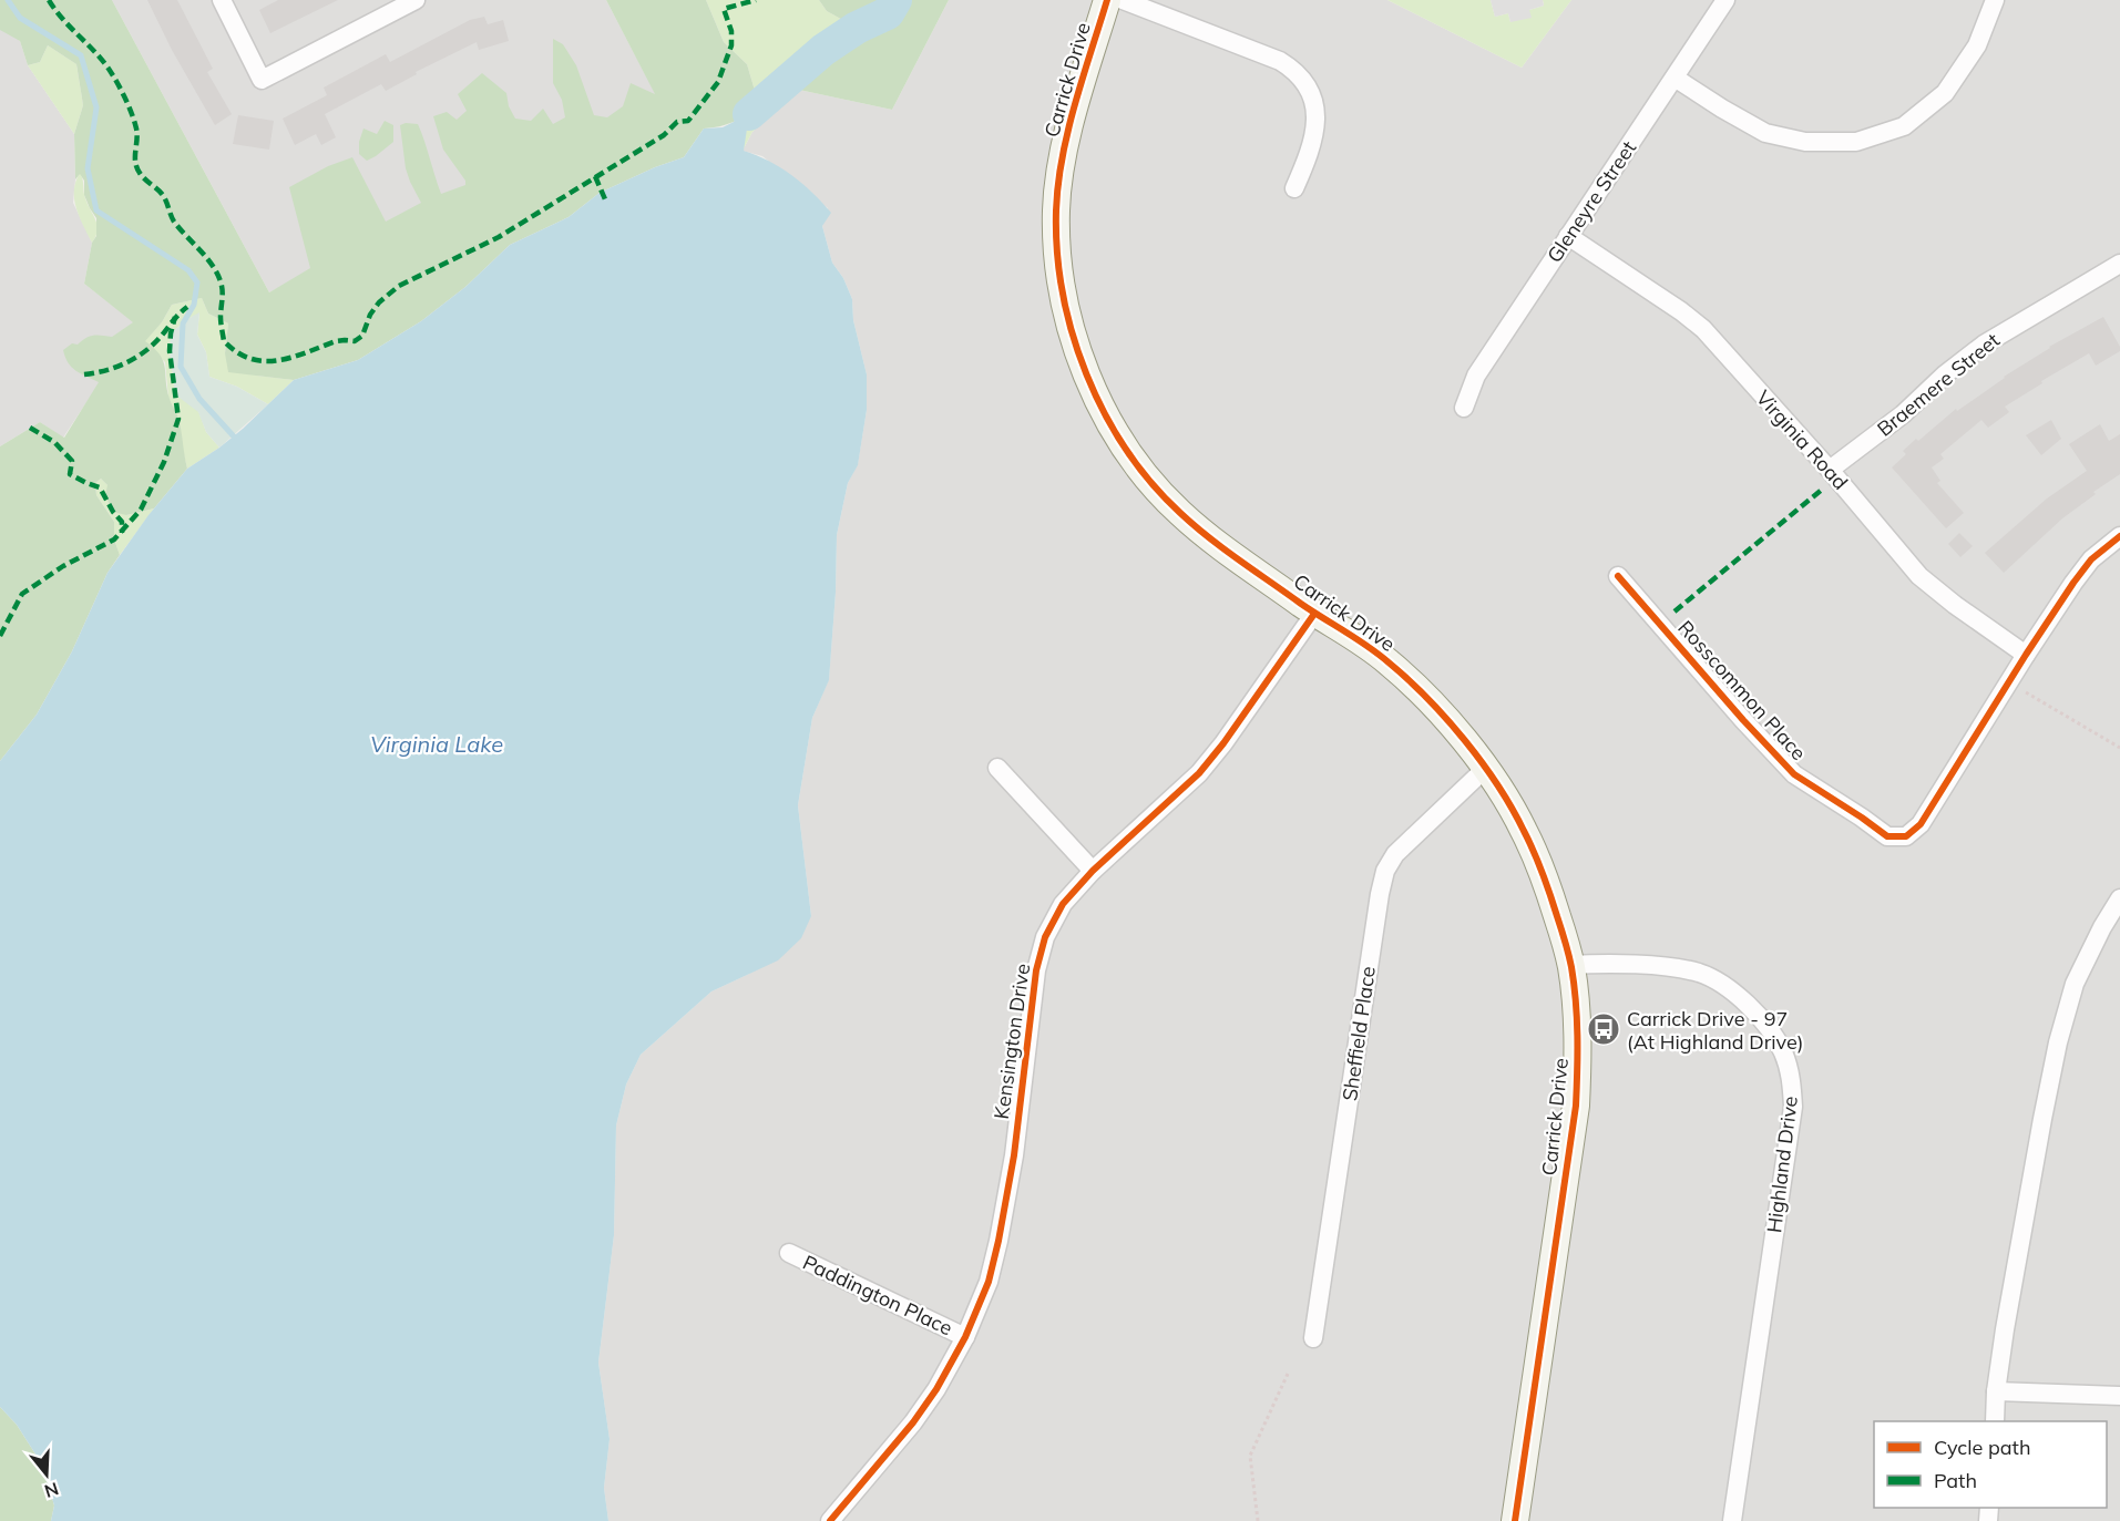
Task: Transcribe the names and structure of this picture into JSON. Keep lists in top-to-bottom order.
{
  "streets": {
    "street": [
      "Carrick Drive",
      "Gleneyre Street",
      "Braemere Street",
      "Virginia Road",
      "Rosscommon Place",
      "Sheffield Place",
      "Kensington Drive",
      "Highland Drive",
      "Paddington Place"
    ]
  },
  "crossings": [
    ["Carrick Drive", "Sheffield Place"],
    ["Carrick Drive", "Kensington Drive"],
    ["Carrick Drive", "Highland Drive"],
    ["Gleneyre Street", "Virginia Road"],
    ["Braemere Street", "Virginia Road"],
    ["Virginia Road", "Rosscommon Place"],
    ["Kensington Drive", "Paddington Place"]
  ],
  "water": ["Virginia Lake"],
  "places": {
    "bus stop": ["Carrick Drive - 97 (At Highland Drive)"]
  },
  "legend": ["Cycle path", "Path"],
  "north": "bottom"
}
